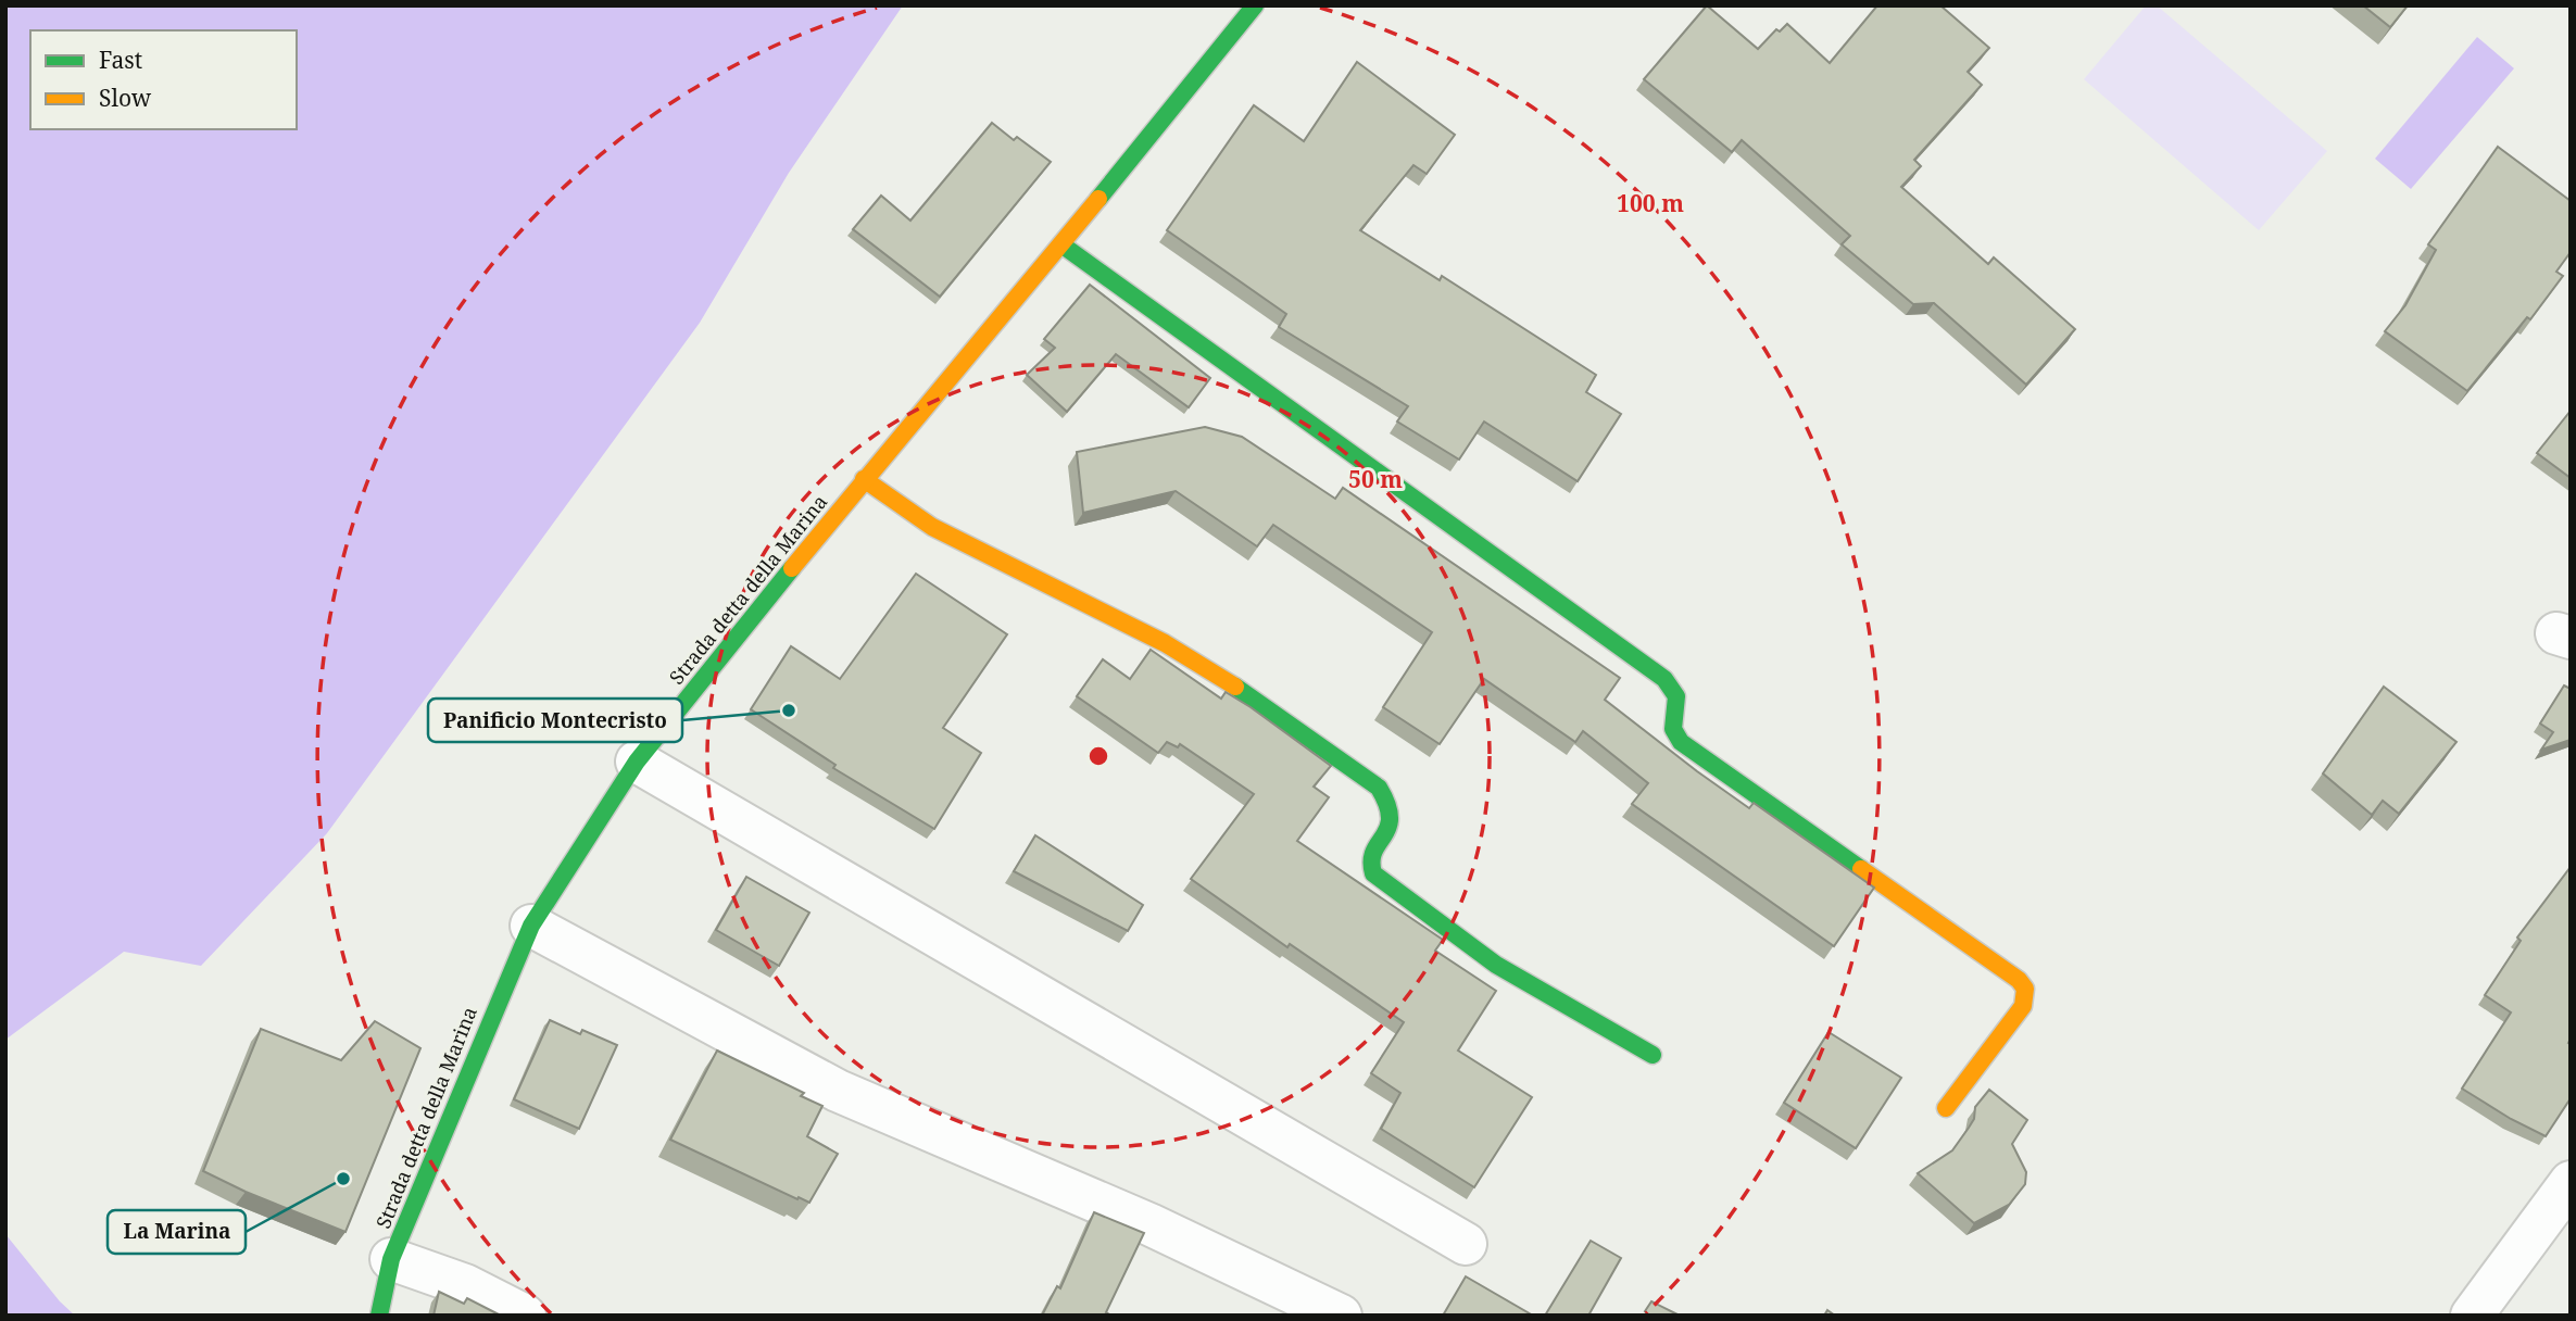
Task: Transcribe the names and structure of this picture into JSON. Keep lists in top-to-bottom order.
{
  "streets": {
    "street": ["Strada detta della Marina"]
  },
  "places": ["Panificio Montecristo", "La Marina"],
  "legend": ["Fast", "Slow"],
  "rings": ["100 m", "50 m"]
}
